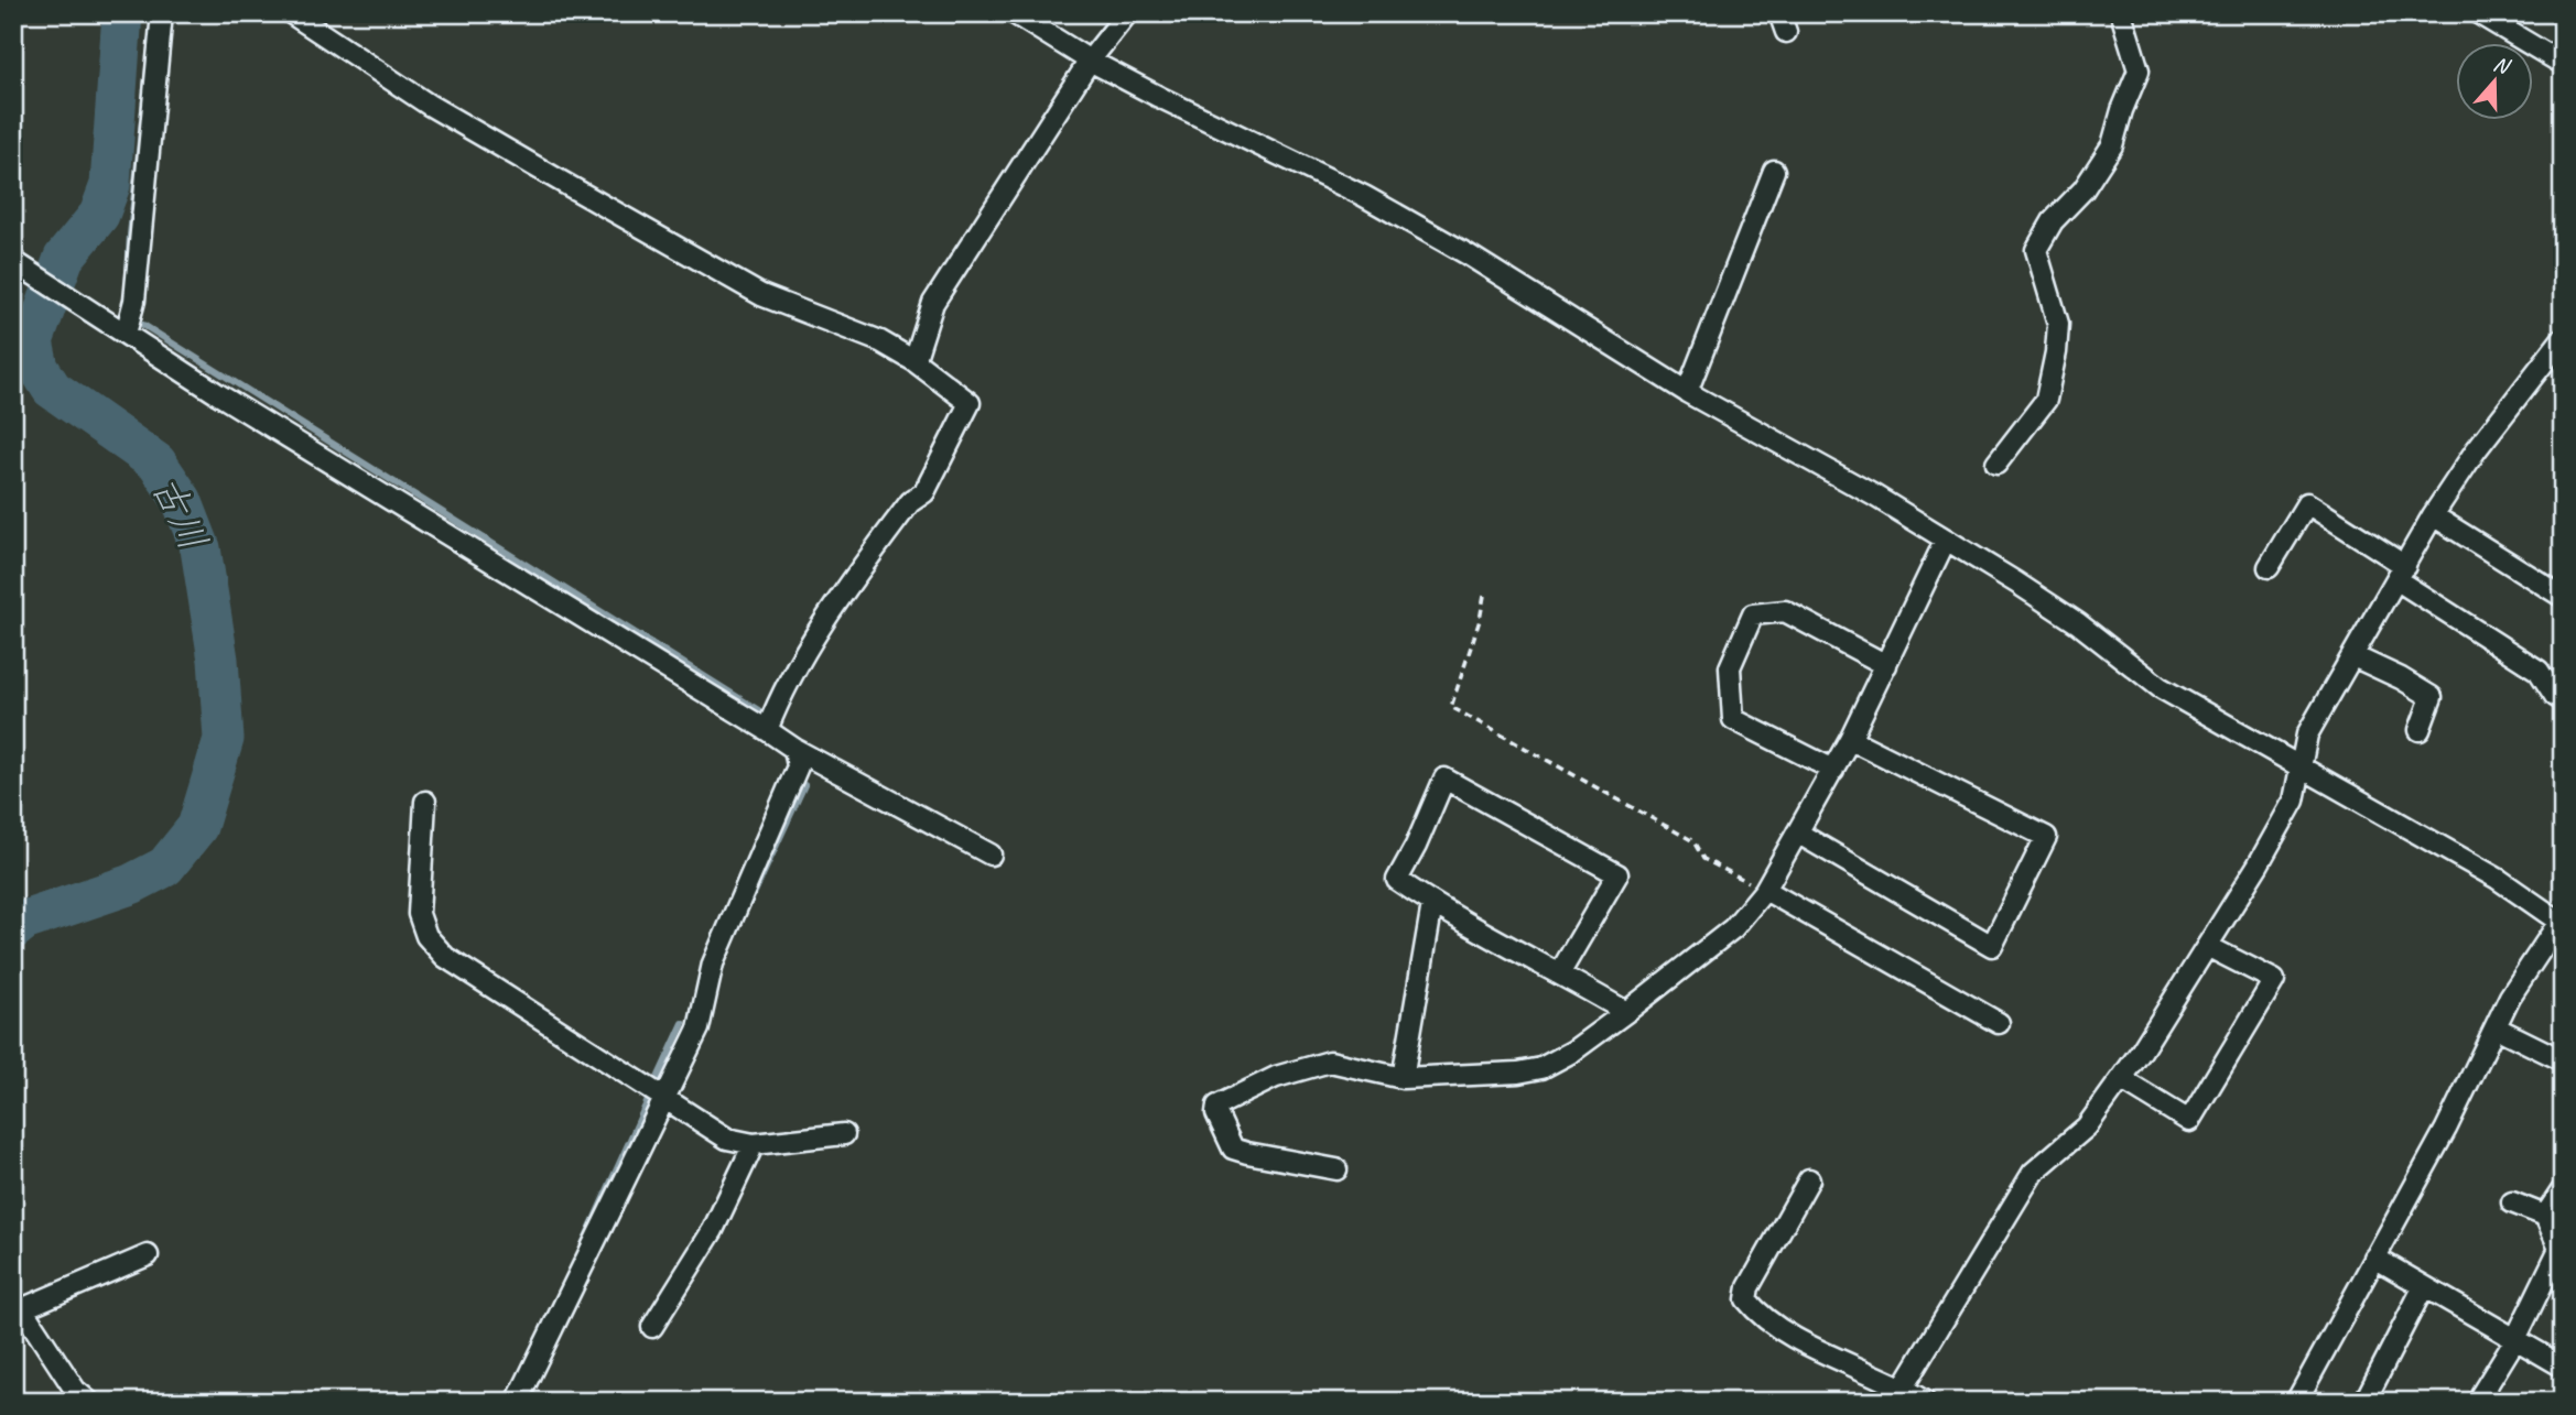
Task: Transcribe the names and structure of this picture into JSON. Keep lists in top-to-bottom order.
{
  "water": ["古川"],
  "north": "top"
}
